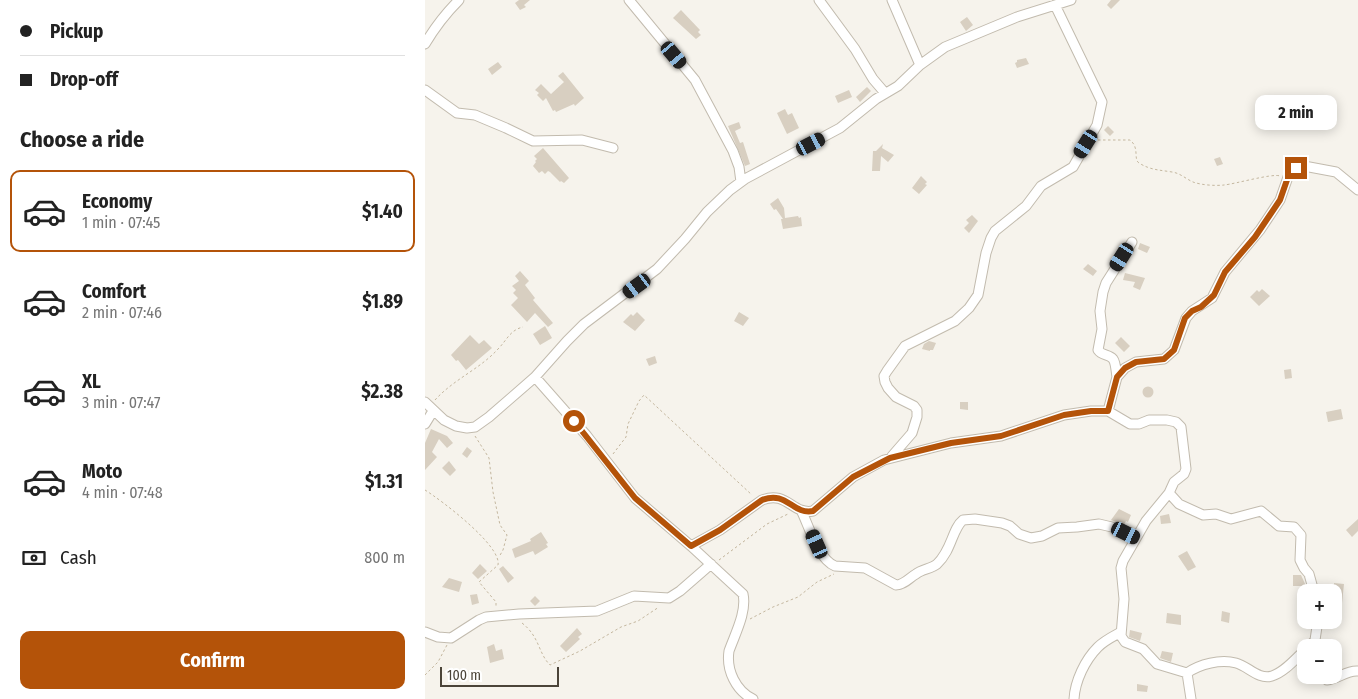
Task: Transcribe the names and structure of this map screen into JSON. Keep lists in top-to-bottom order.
{
  "scale_bar": "100 m",
  "page": {
    "banner": ["Pickup", "Drop-off"],
    "bubble": "2 min",
    "heading": "Choose a ride",
    "list": [
      {
        "name": "Economy",
        "note": "1 min · 07:45",
        "value": "$1.40"
      },
      {
        "name": "Comfort",
        "note": "2 min · 07:46",
        "value": "$1.89"
      },
      {
        "name": "XL",
        "note": "3 min · 07:47",
        "value": "$2.38"
      },
      {
        "name": "Moto",
        "note": "4 min · 07:48",
        "value": "$1.31"
      }
    ],
    "pay": ["Cash", "800 m"],
    "map_buttons": ["+", "−"],
    "buttons": "Confirm",
    "scale": "100 m"
  }
}
